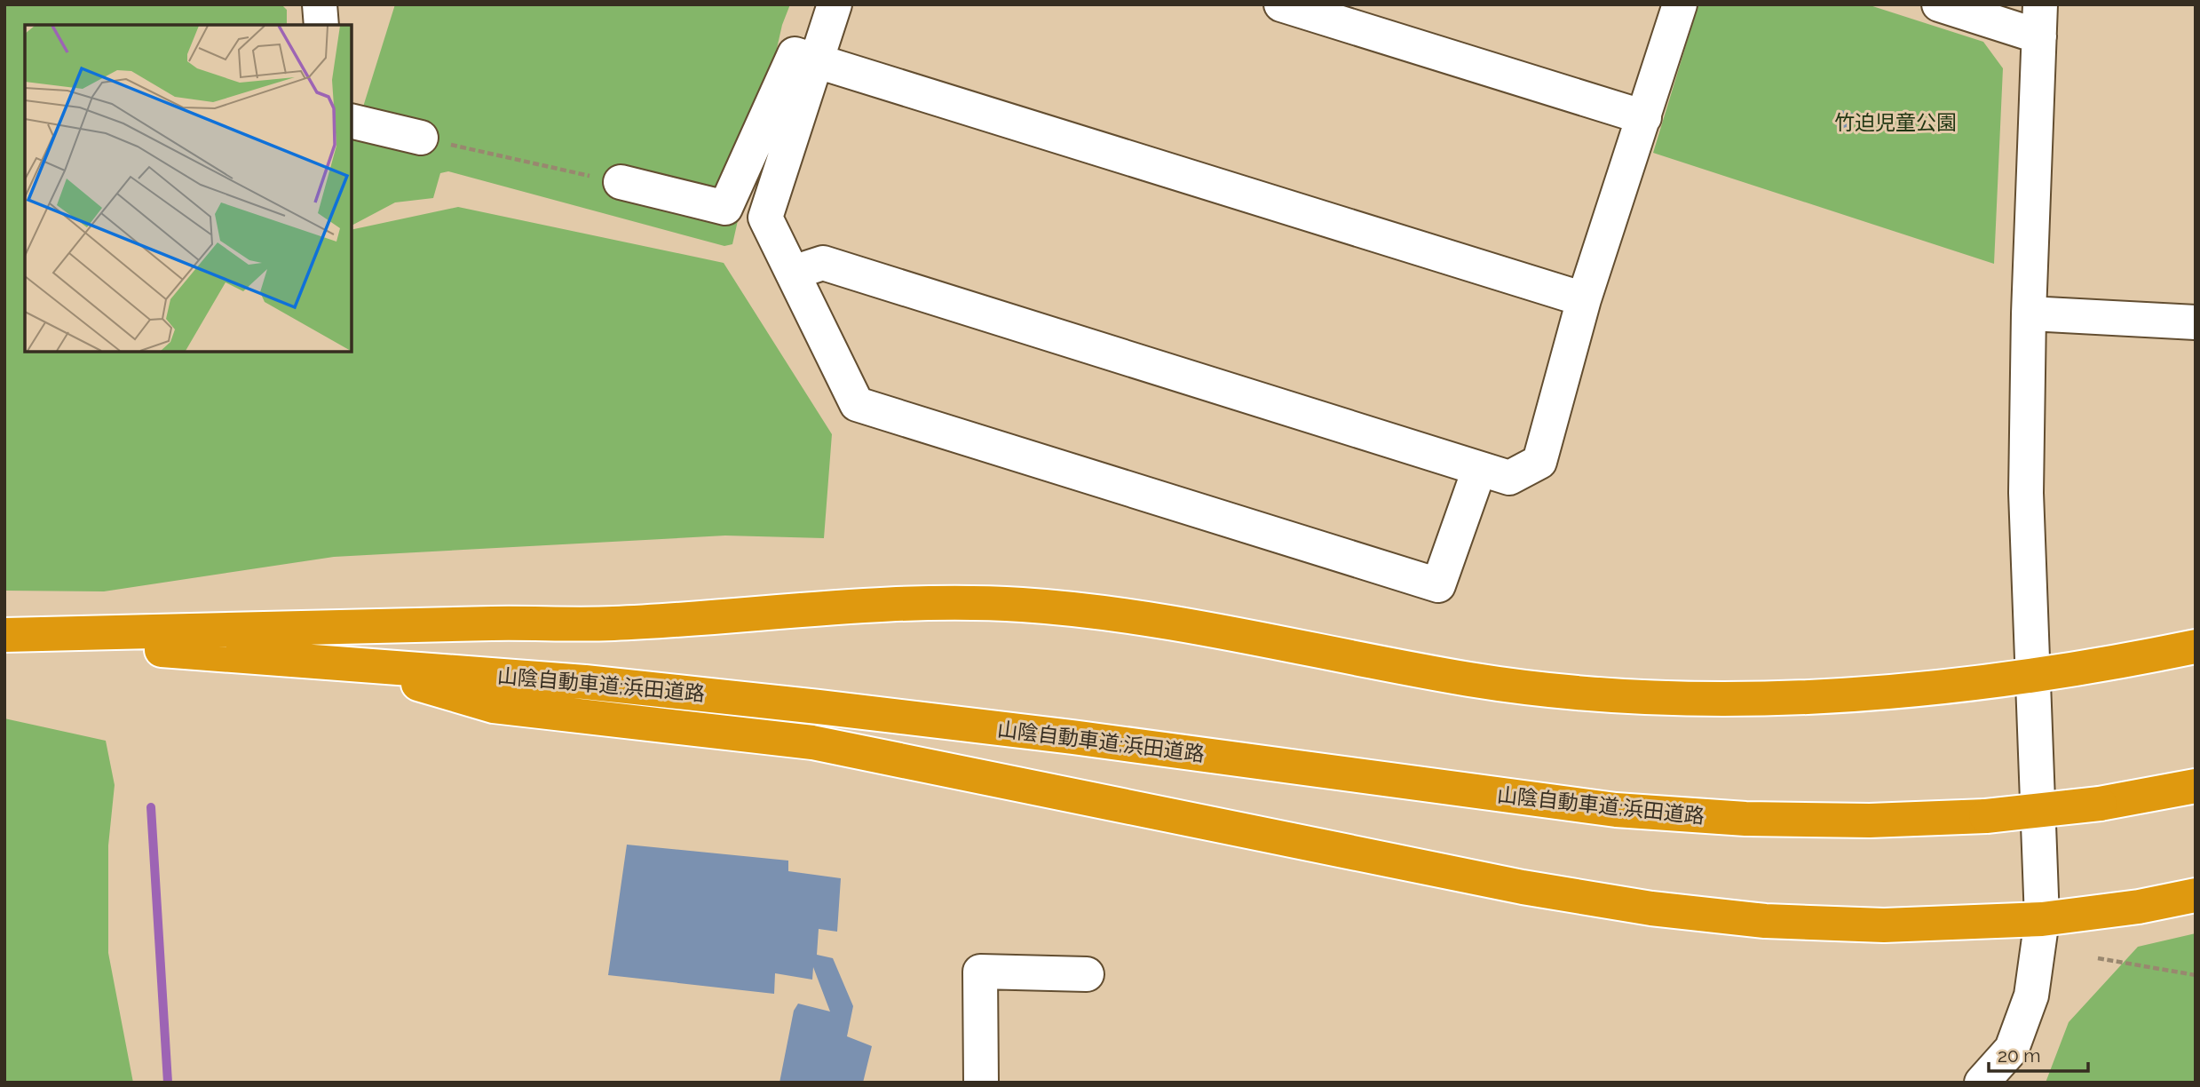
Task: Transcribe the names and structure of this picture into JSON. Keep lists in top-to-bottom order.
{
  "streets": {
    "highway": ["山陰自動車道;浜田道路"]
  },
  "parks": ["竹迫児童公園"],
  "scale_bar": "20 m"
}
